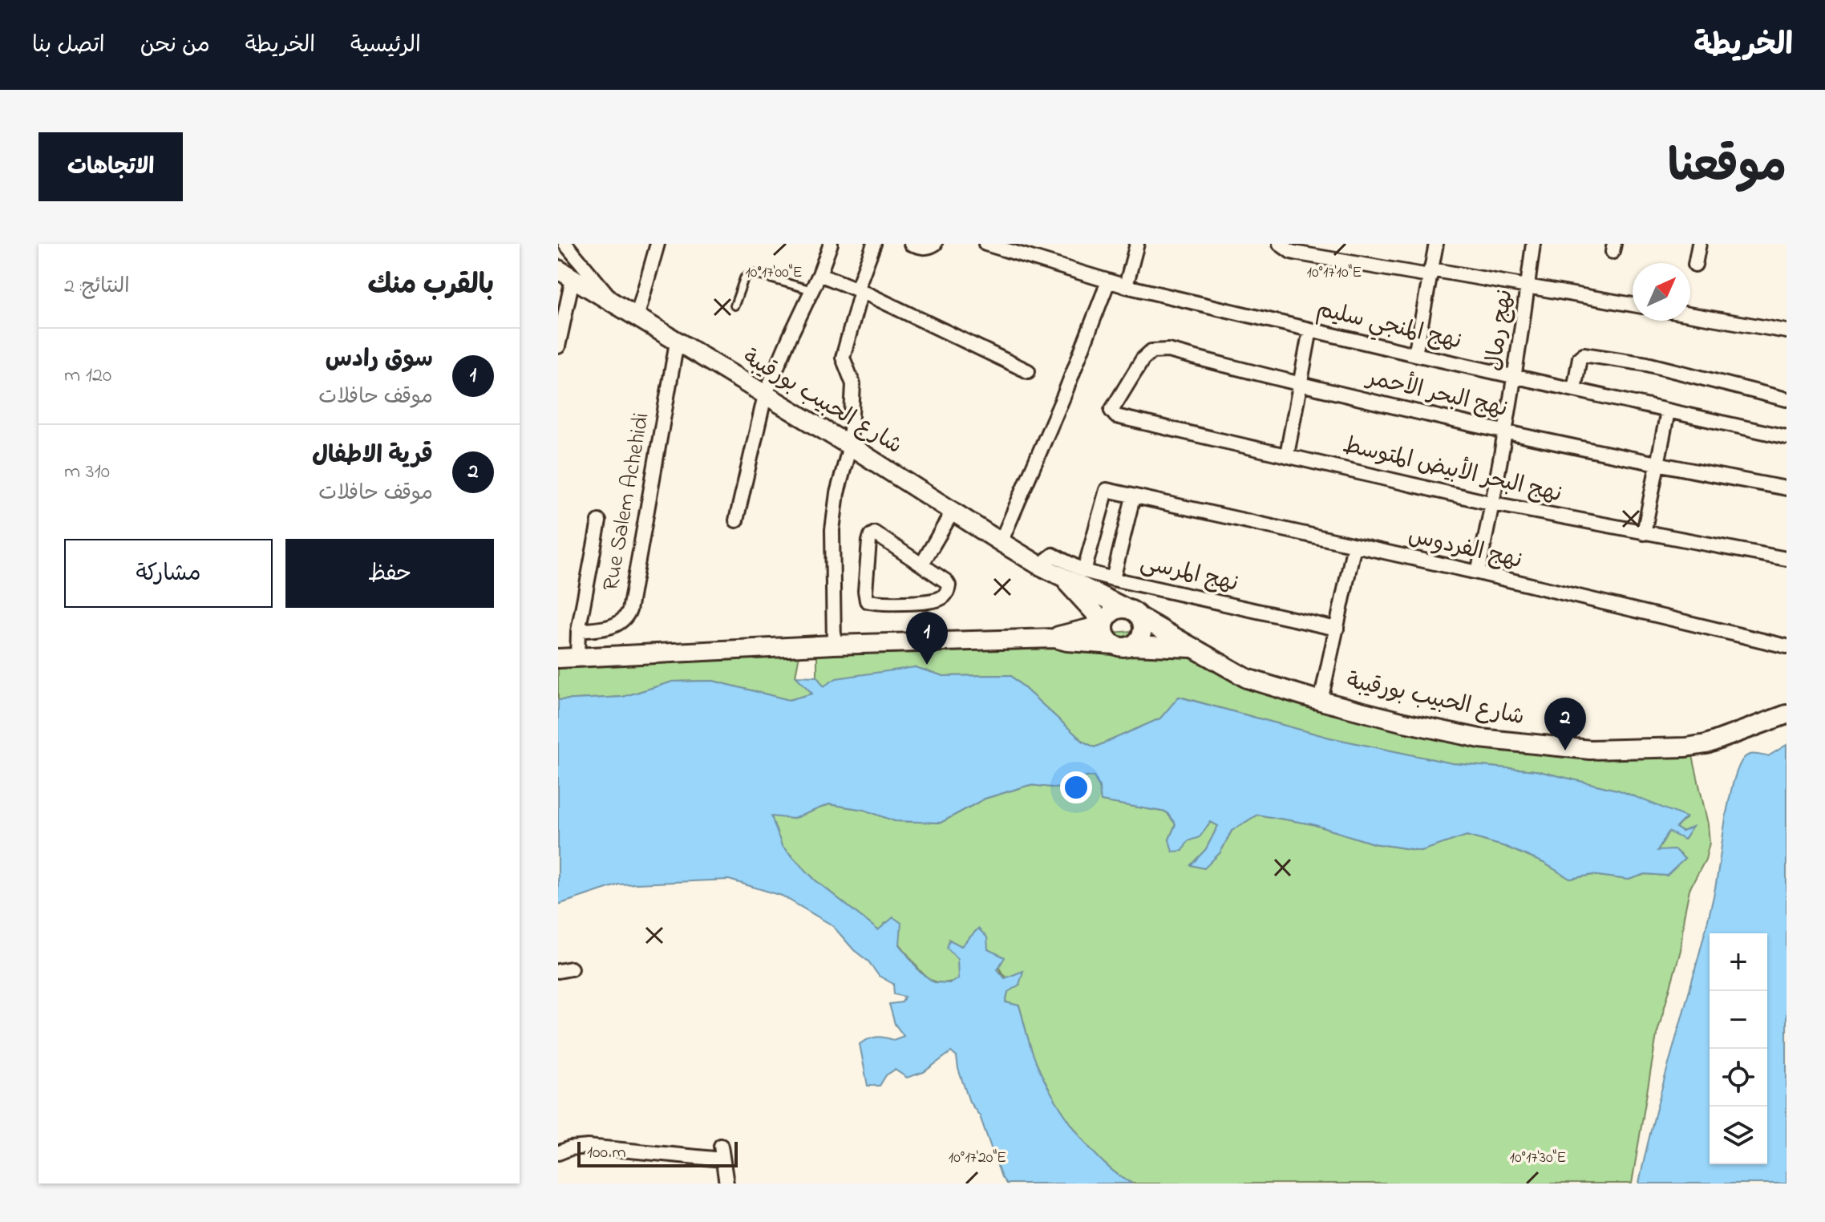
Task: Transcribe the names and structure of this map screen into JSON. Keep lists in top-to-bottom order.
{
  "streets": {
    "street": [
      "نهج المنجي سليم",
      "نهج رمال",
      "نهج البحر الأحمر",
      "شارع الحبيب بورقيبة",
      "نهج البحر الأبيض المتوسط",
      "Rue Salem Achehidi",
      "نهج الفردوس",
      "نهج المرسى"
    ]
  },
  "crossings": [
    ["نهج المنجي سليم", "نهج رمال"],
    ["نهج رمال", "نهج البحر الأحمر"],
    ["نهج رمال", "نهج البحر الأبيض المتوسط"],
    ["نهج رمال", "نهج الفردوس"],
    ["نهج البحر الأحمر", "نهج البحر الأبيض المتوسط"],
    ["شارع الحبيب بورقيبة", "Rue Salem Achehidi"],
    ["شارع الحبيب بورقيبة", "نهج المرسى"],
    ["نهج الفردوس", "نهج المرسى"]
  ],
  "scale_bar": "100 m",
  "north": "top right",
  "page": {
    "header": "الخريطة",
    "nav": [
      "الرئيسية",
      "الخريطة",
      "من نحن",
      "اتصل بنا"
    ],
    "title": "موقعنا",
    "buttons": [
      "الاتجاهات",
      ["حفظ", "مشاركة"]
    ],
    "heading": ["بالقرب منك", "النتائج: 2"],
    "list": [
      {
        "mark": "1",
        "name": "سوق رادس",
        "note": "موقف حافلات",
        "value": "120 m"
      },
      {
        "mark": "2",
        "name": "قرية الاطفال",
        "note": "موقف حافلات",
        "value": "310 m"
      }
    ],
    "pins": ["1", "2"],
    "map_buttons": ["+", "−"],
    "scale": "100 m"
  },
  "coordinates": [
    "10°17'00\"E",
    "10°17'10\"E",
    "10°17'20\"E",
    "10°17'30\"E"
  ]
}
